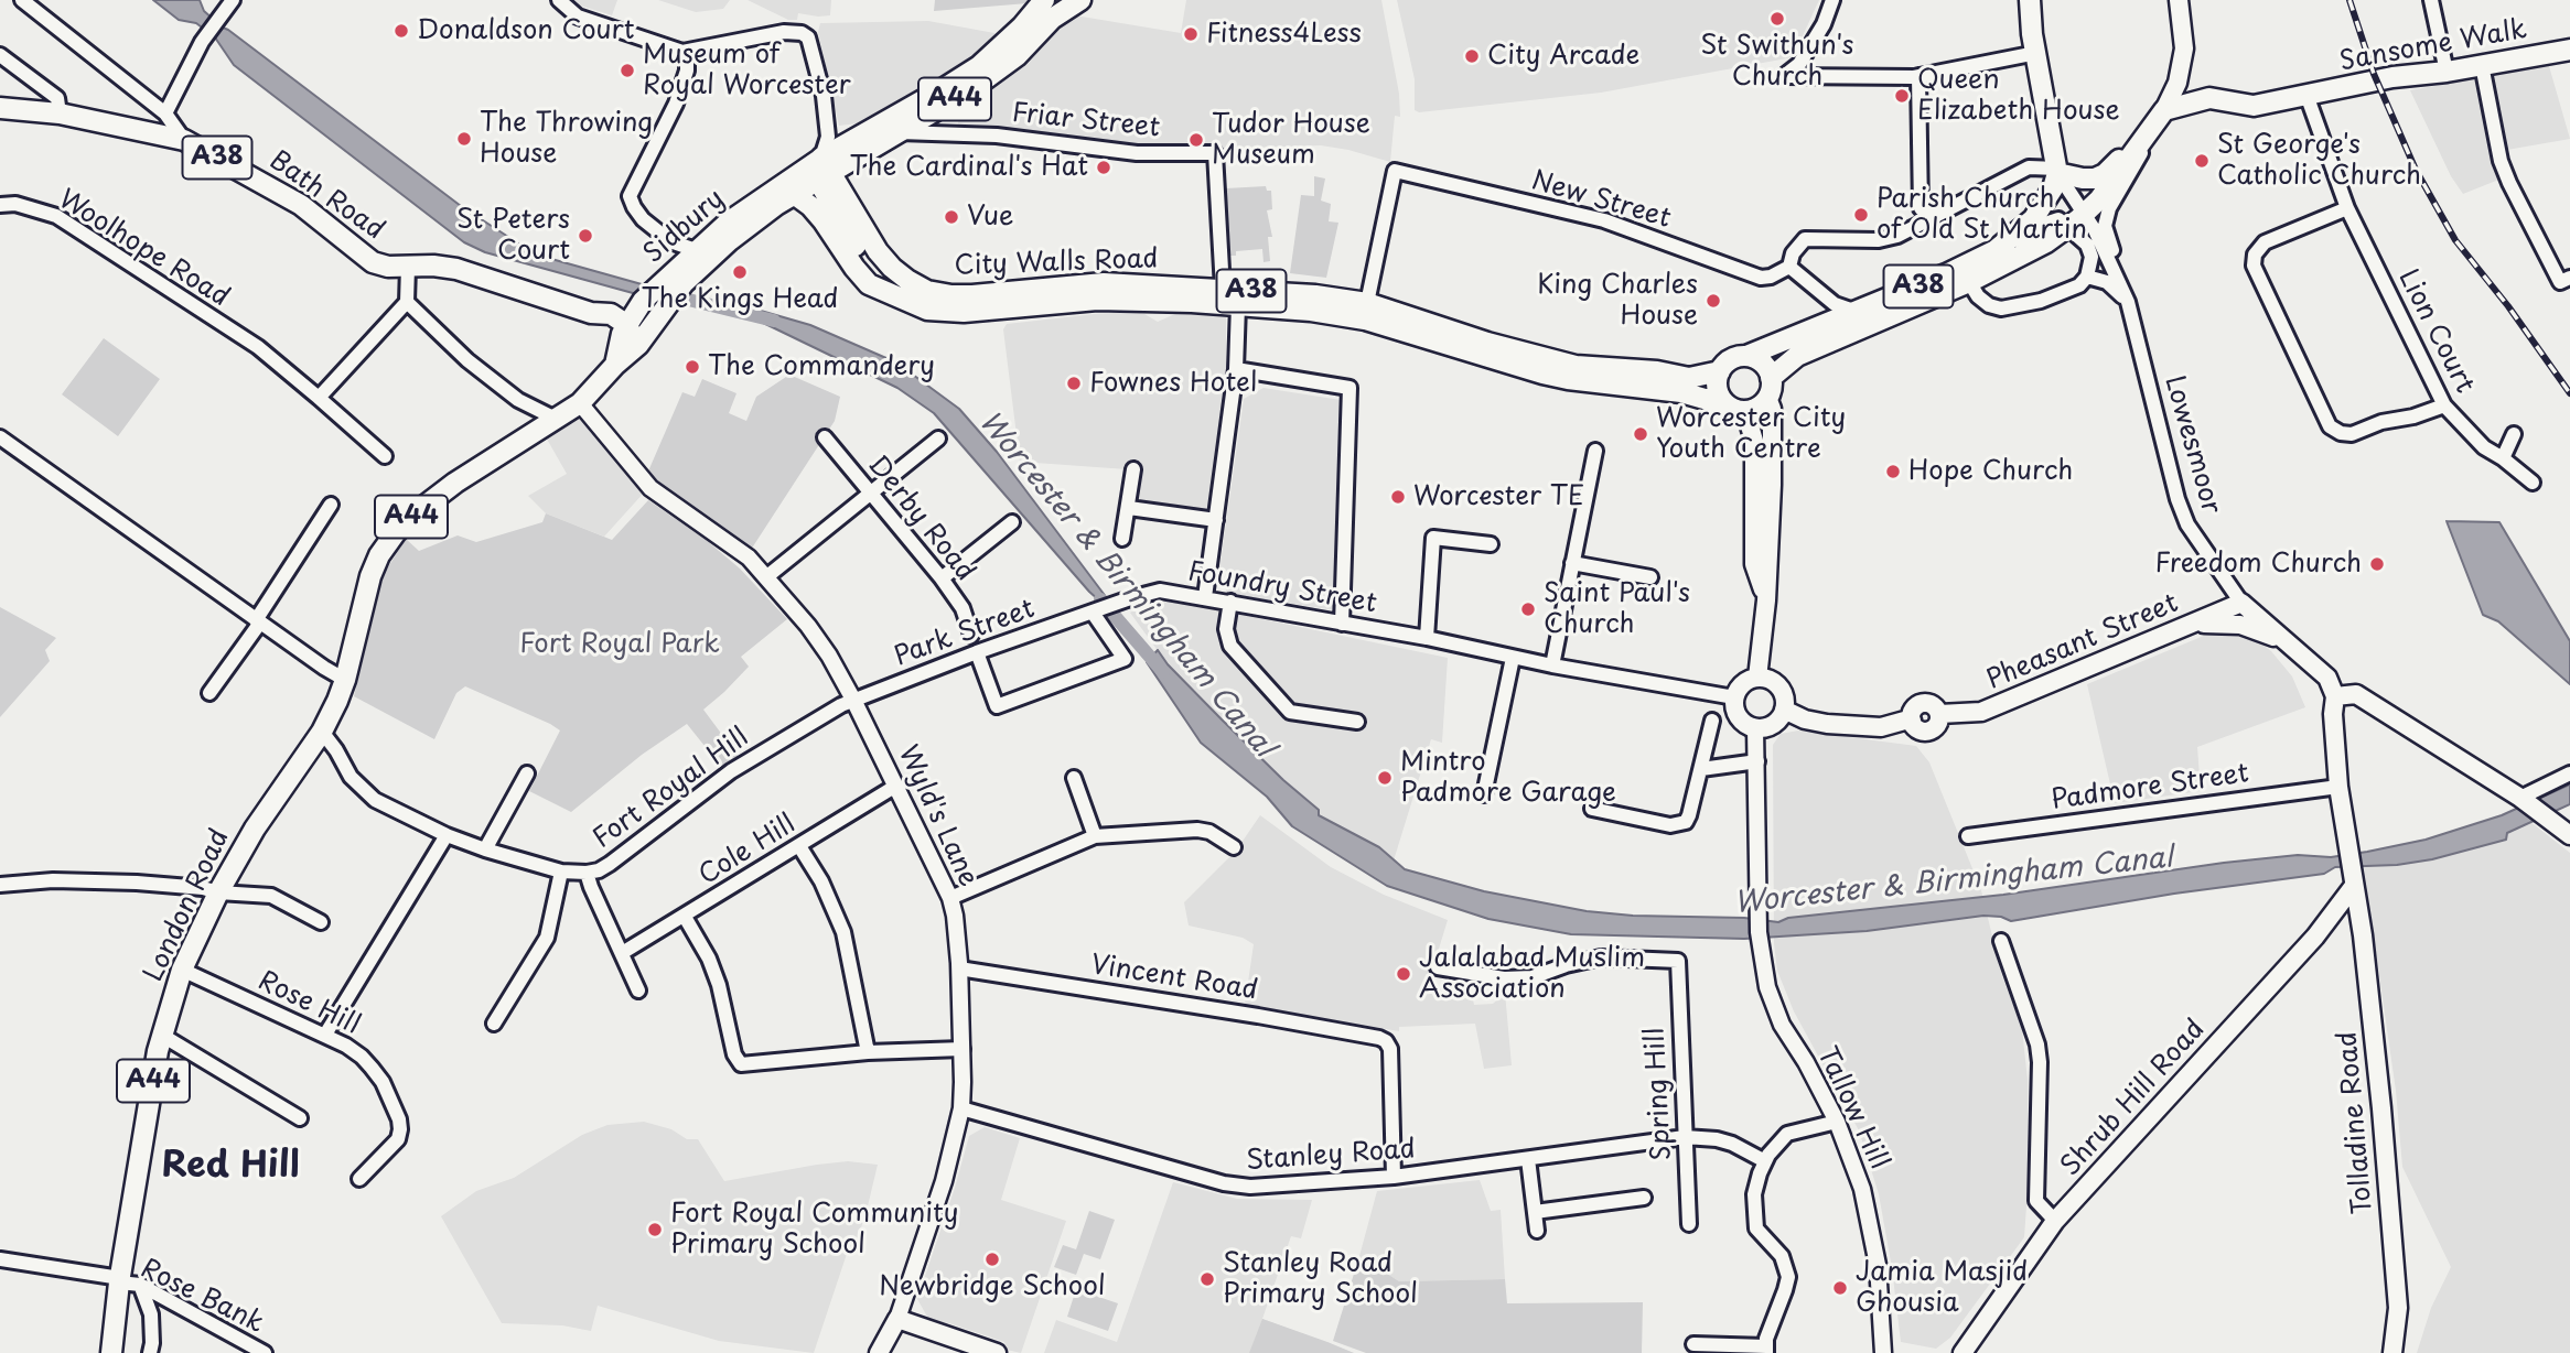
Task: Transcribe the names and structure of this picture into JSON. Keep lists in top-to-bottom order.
{
  "streets": {
    "main road": [
      "Sansome Walk",
      "A44",
      "A38",
      "Bath Road",
      "Sidbury",
      "City Walls Road",
      "Pheasant Street",
      "Wyld's Lane",
      "London Road",
      "Shrub Hill Road",
      "Tolladine Road"
    ],
    "street": [
      "Friar Street",
      "New Street",
      "Woolhope Road",
      "Lion Court",
      "Lowesmoor",
      "Derby Road",
      "Foundry Street",
      "Park Street",
      "Padmore Street",
      "Fort Royal Hill",
      "Cole Hill",
      "Vincent Road",
      "Rose Hill",
      "Spring Hill",
      "Tallow Hill",
      "Stanley Road",
      "Rose Bank"
    ]
  },
  "crossings": [
    ["Sansome Walk", "A38"],
    ["Sansome Walk", "Lion Court"],
    ["Sansome Walk", "Lowesmoor"],
    ["A44", "Friar Street"],
    ["A44", "Sidbury"],
    ["A44", "City Walls Road"],
    ["Friar Street", "City Walls Road"],
    ["A38", "Bath Road"],
    ["A38", "Sidbury"],
    ["A38", "City Walls Road"],
    ["A38", "Lowesmoor"],
    ["New Street", "City Walls Road"],
    ["Sidbury", "City Walls Road"],
    ["Sidbury", "Wyld's Lane"],
    ["Sidbury", "London Road"],
    ["Lowesmoor", "Pheasant Street"],
    ["Foundry Street", "Park Street"],
    ["Foundry Street", "Pheasant Street"],
    ["Foundry Street", "Tallow Hill"],
    ["Park Street", "Fort Royal Hill"],
    ["Park Street", "Wyld's Lane"],
    ["Pheasant Street", "Tallow Hill"],
    ["Padmore Street", "Tolladine Road"],
    ["Fort Royal Hill", "Wyld's Lane"],
    ["Fort Royal Hill", "London Road"],
    ["Wyld's Lane", "Cole Hill"],
    ["Wyld's Lane", "Vincent Road"],
    ["Wyld's Lane", "Stanley Road"],
    ["London Road", "Rose Hill"],
    ["London Road", "Rose Bank"],
    ["Vincent Road", "Stanley Road"],
    ["Spring Hill", "Stanley Road"],
    ["Shrub Hill Road", "Tolladine Road"]
  ],
  "districts": ["Red Hill"],
  "water": ["Worcester & Birmingham Canal"],
  "parks": ["Fort Royal Park"],
  "places": [
    "St Swithun's Church",
    "Donaldson Court",
    "Fitness4Less",
    "City Arcade",
    "Museum of Royal Worcester",
    "Queen Elizabeth House",
    "The Throwing House",
    "Tudor House Museum",
    "St George's Catholic Church",
    "The Cardinal's Hat",
    "Parish Church of Old St Martin",
    "Vue",
    "St Peters Court",
    "The Kings Head",
    "King Charles House",
    "The Commandery",
    "Fownes Hotel",
    "Worcester City Youth Centre",
    "Hope Church",
    "Worcester TE",
    "Freedom Church",
    "Saint Paul's Church",
    "Mintro Padmore Garage",
    "Jalalabad Muslim Association",
    "Fort Royal Community Primary School",
    "Newbridge School",
    "Stanley Road Primary School",
    "Jamia Masjid Ghousia"
  ]
}
